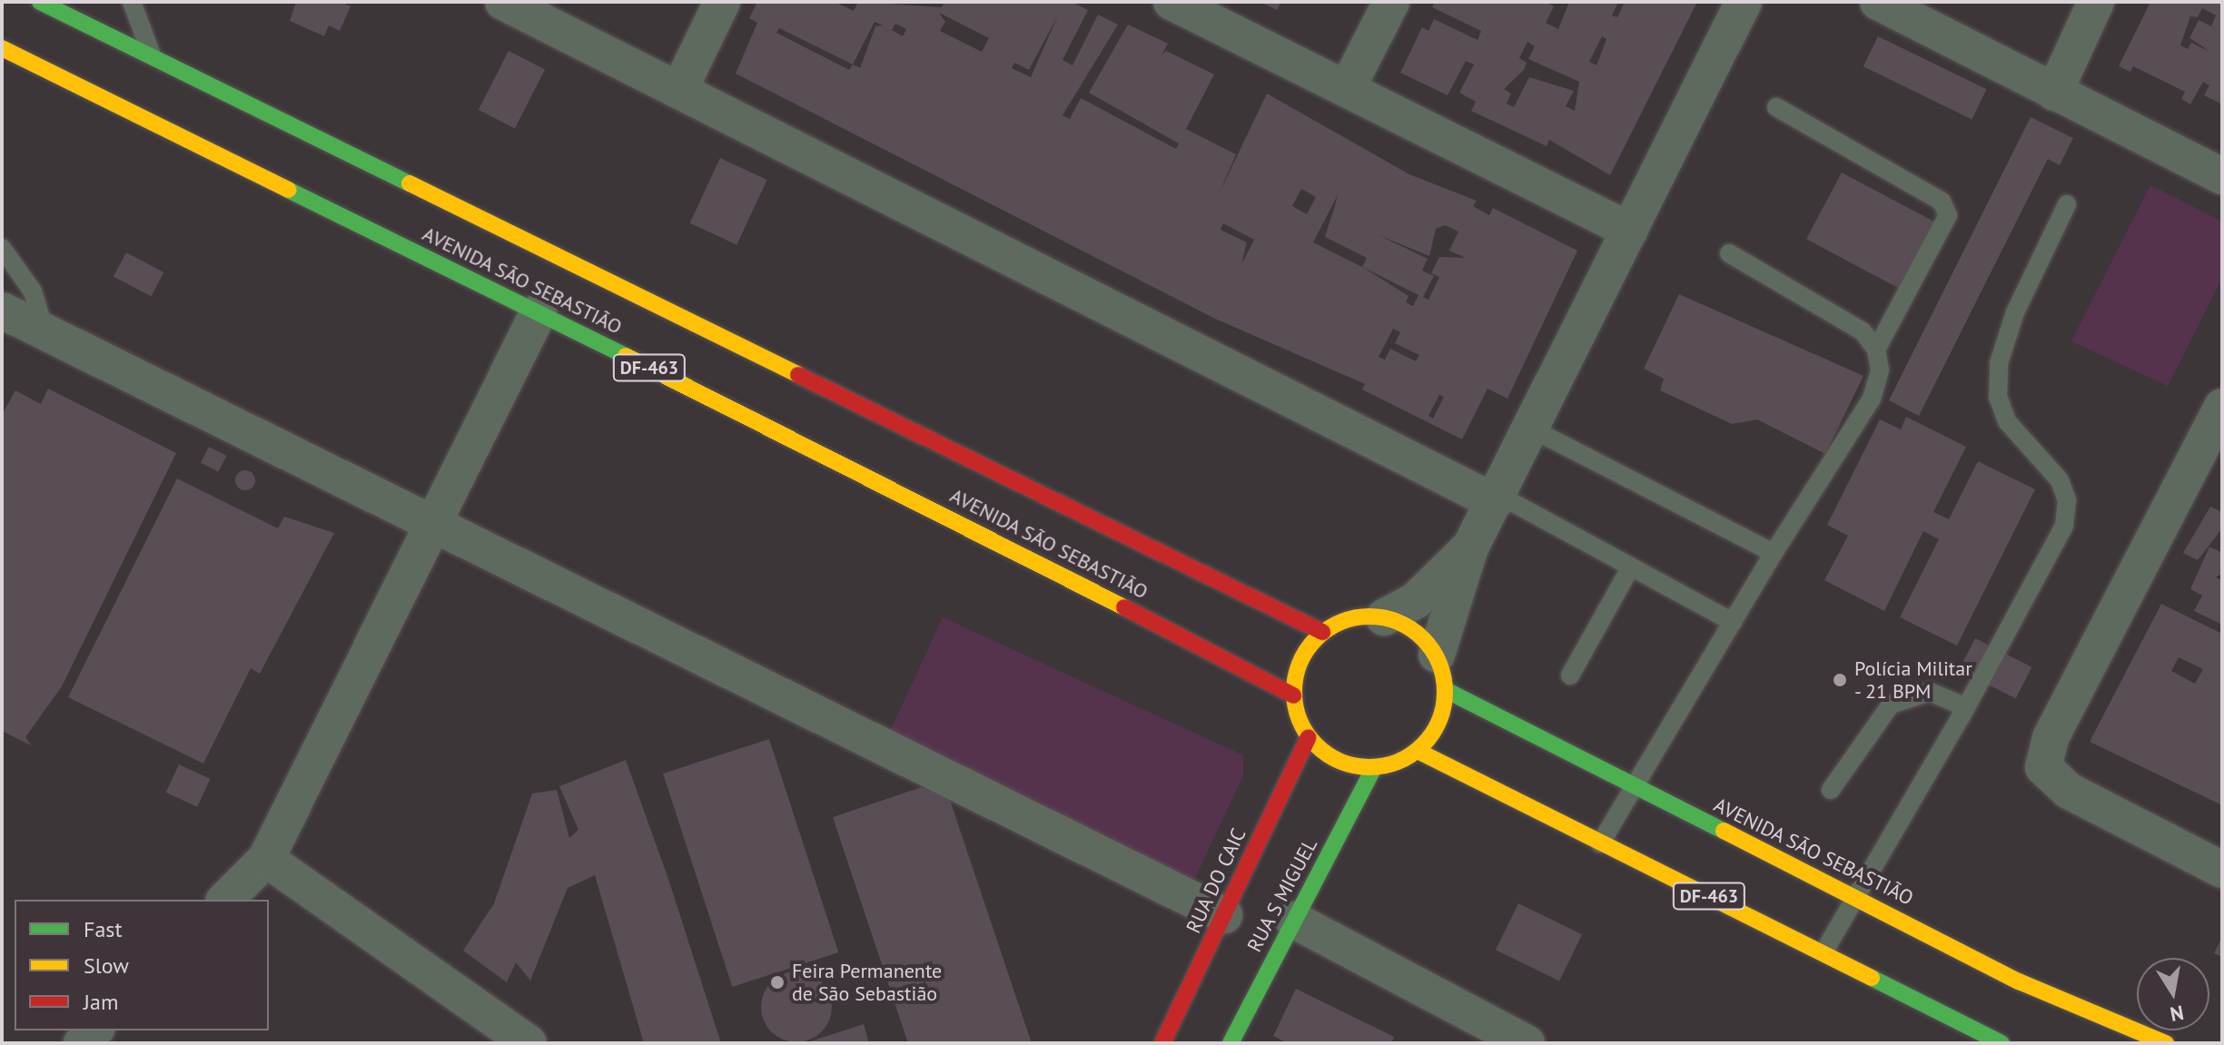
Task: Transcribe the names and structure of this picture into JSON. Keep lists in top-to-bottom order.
{
  "streets": {
    "main road": [
      "AVENIDA SÃO SEBASTIÃO",
      "DF-463",
      "RUA DO CAIC",
      "RUA S MIGUEL"
    ]
  },
  "crossings": [
    ["AVENIDA SÃO SEBASTIÃO", "DF-463"],
    ["AVENIDA SÃO SEBASTIÃO", "RUA DO CAIC"],
    ["AVENIDA SÃO SEBASTIÃO", "RUA S MIGUEL"],
    ["DF-463", "RUA DO CAIC"],
    ["DF-463", "RUA S MIGUEL"],
    ["RUA DO CAIC", "RUA S MIGUEL"]
  ],
  "places": ["Polícia Militar - 21 BPM", "Feira Permanente de São Sebastião"],
  "legend": ["Fast", "Slow", "Jam"],
  "north": "bottom"
}
